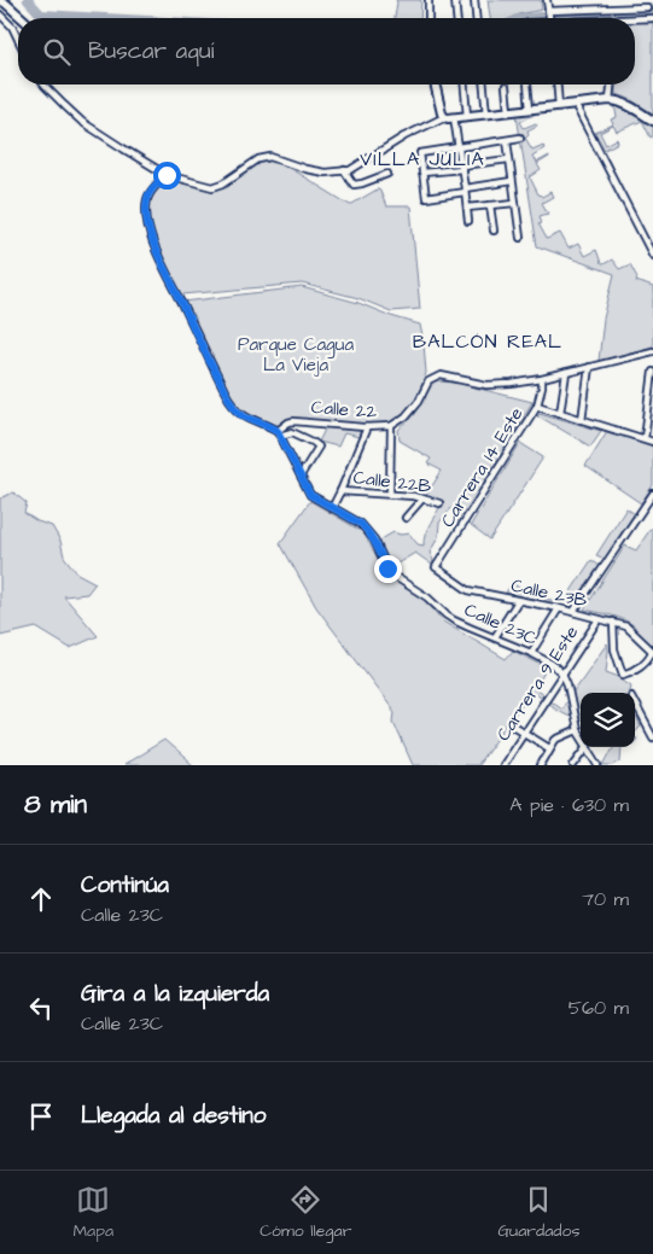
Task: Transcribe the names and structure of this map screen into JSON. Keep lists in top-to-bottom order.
{
  "streets": {
    "street": [
      "Calle 22",
      "Carrera 14 Este",
      "Calle 22B",
      "Calle 23B",
      "Calle 23C",
      "Carrera 9 Este"
    ]
  },
  "crossings": [
    ["Calle 22", "Calle 23C"],
    ["Carrera 14 Este", "Calle 23B"],
    ["Calle 23B", "Carrera 9 Este"],
    ["Calle 23C", "Carrera 9 Este"]
  ],
  "districts": ["VILLA JULIA", "BALCÓN REAL"],
  "parks": ["Parque Cagua La Vieja"],
  "page": {
    "search": "Buscar aquí",
    "heading": ["8 min", "A pie · 630 m"],
    "list": [
      ["Continúa", "Calle 23C", "70 m"],
      ["Gira a la izquierda", "Calle 23C", "560 m"],
      "Llegada al destino"
    ],
    "nav": ["Mapa", "Cómo llegar", "Guardados"]
  }
}
